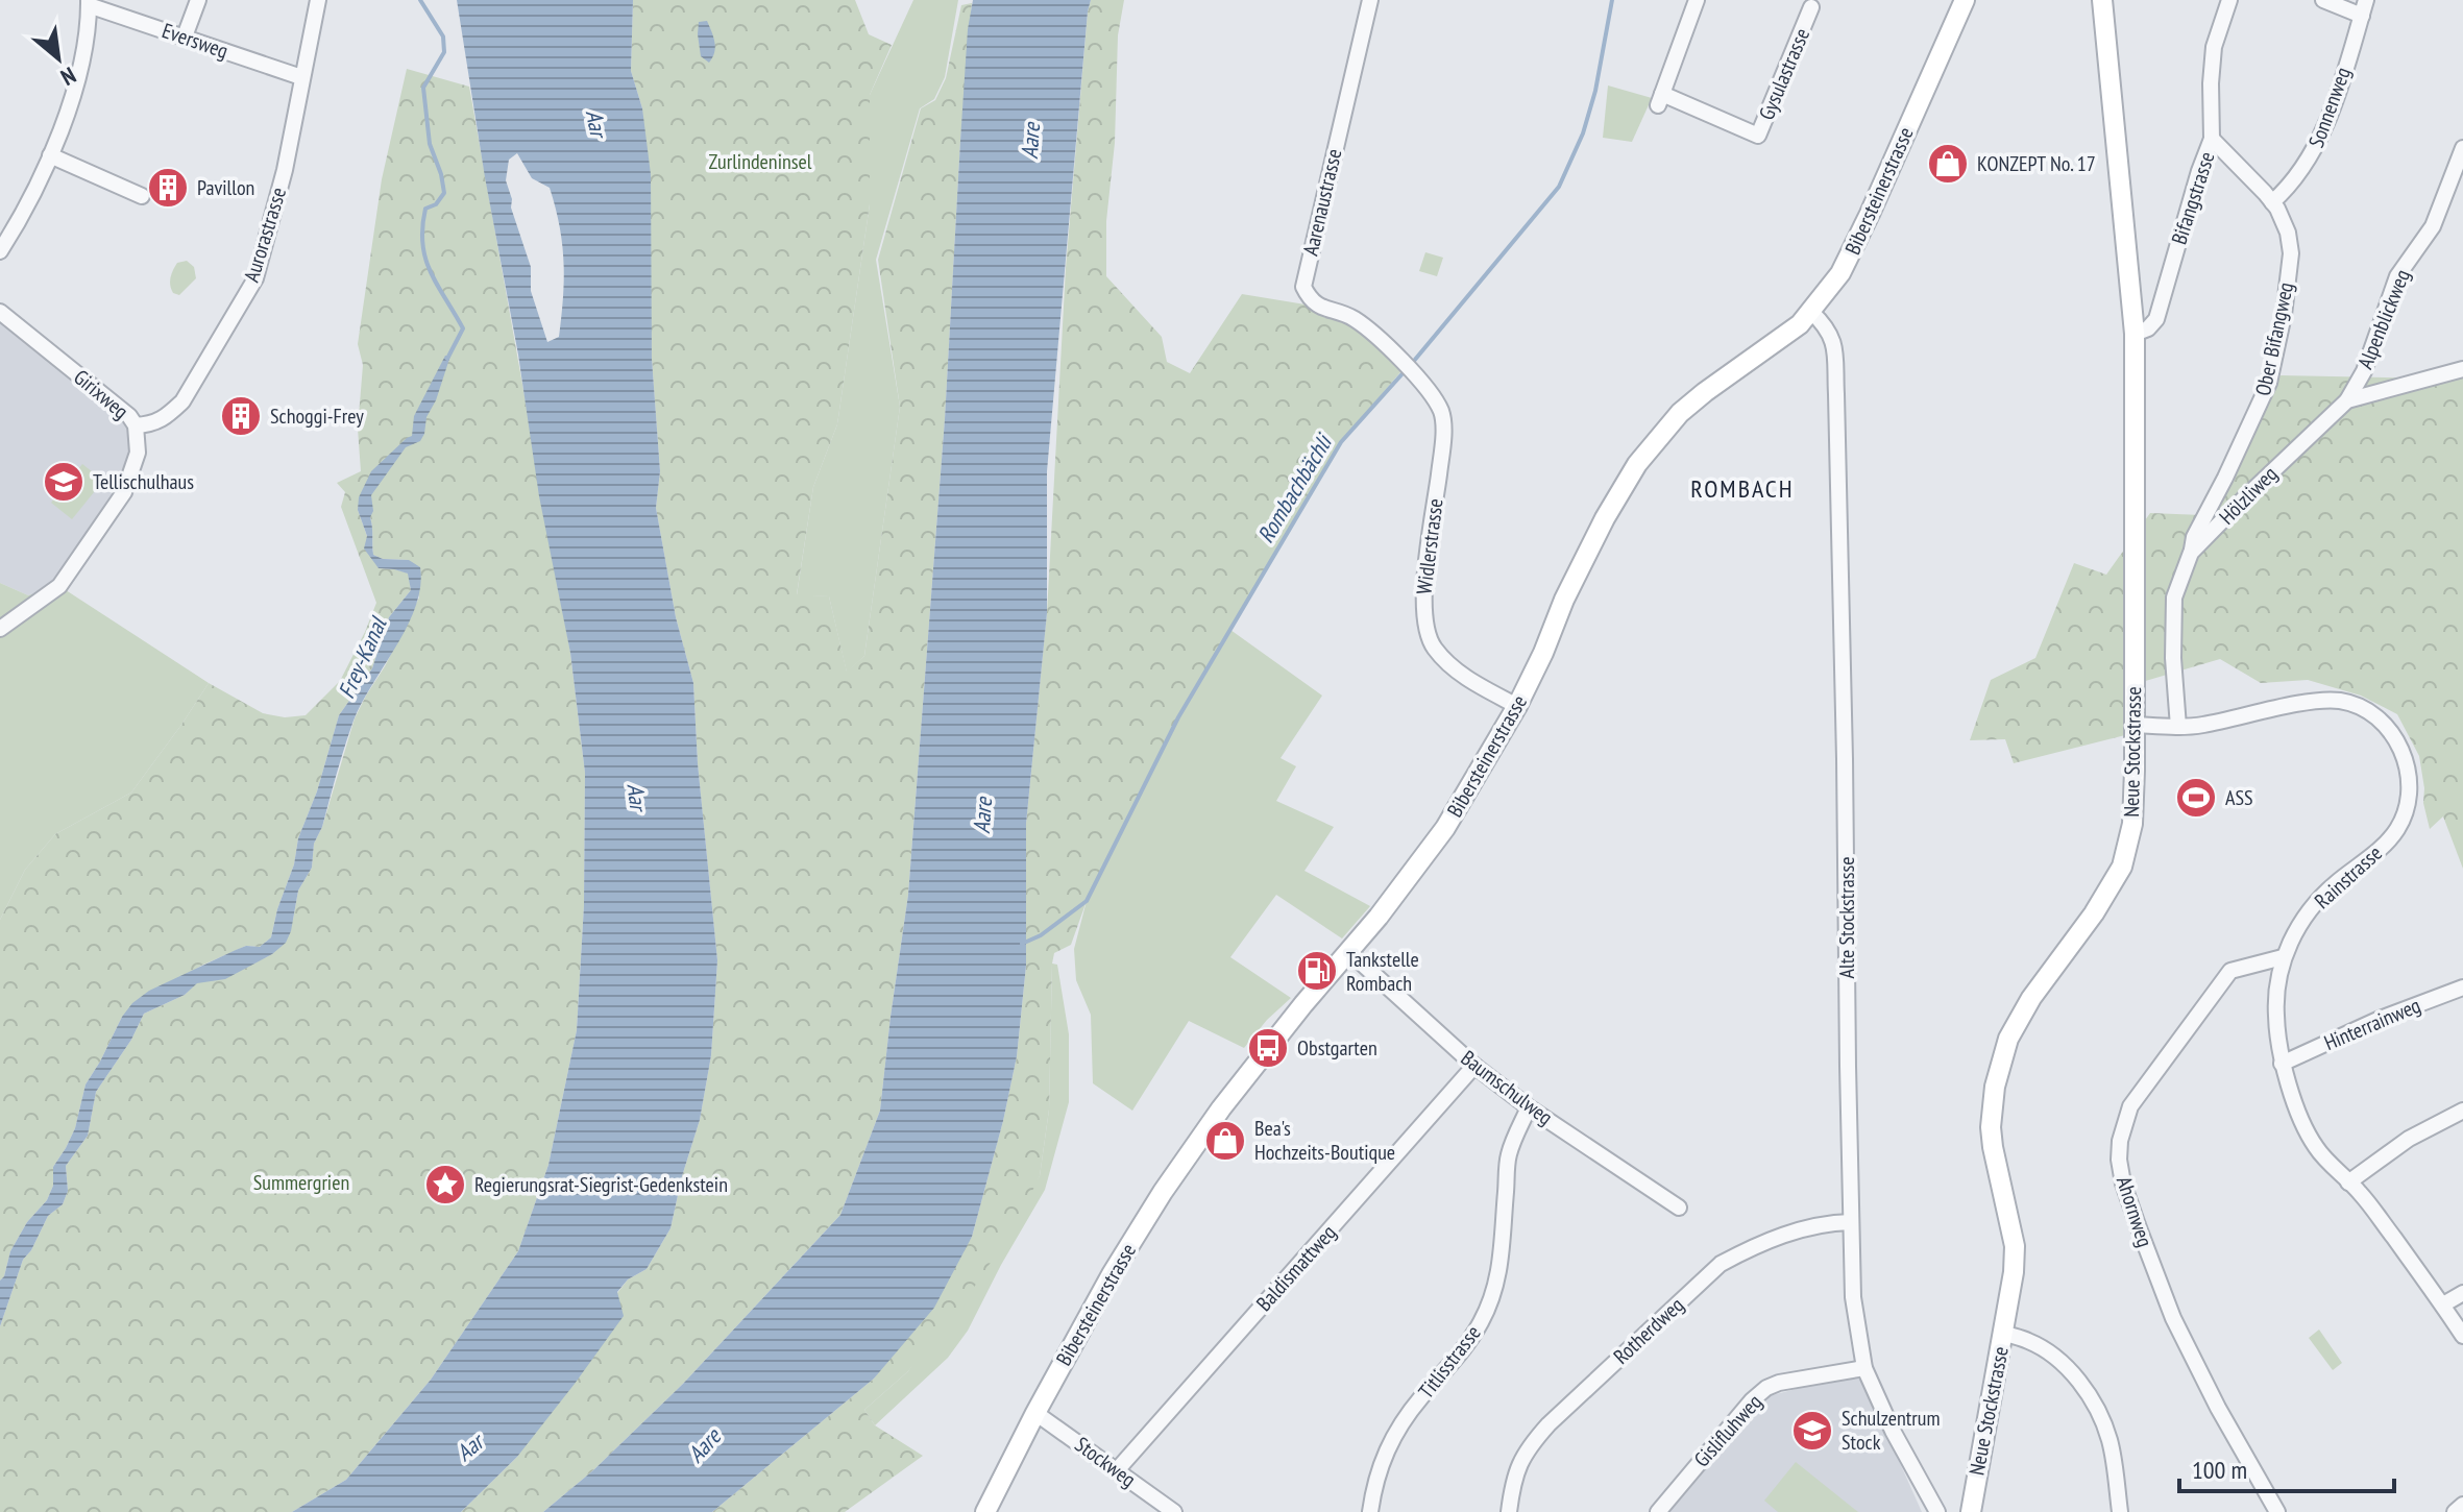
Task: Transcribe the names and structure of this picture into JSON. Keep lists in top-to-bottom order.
{
  "streets": {
    "main road": ["Bibersteinerstrasse", "Neue Stockstrasse"],
    "street": [
      "Eversweg",
      "Gysulastrasse",
      "Sonnenweg",
      "Bifangstrasse",
      "Aarenaustrasse",
      "Aurorastrasse",
      "Alpenblickweg",
      "Ober Bifangweg",
      "Girixweg",
      "Hölzliweg",
      "Widlerstrasse",
      "Rainstrasse",
      "Alte Stockstrasse",
      "Hinterrainweg",
      "Baumschulweg",
      "Ahornweg",
      "Baldismattweg",
      "Rotherdweg",
      "Titlisstrasse",
      "Gislifluhweg",
      "Stockweg"
    ]
  },
  "crossings": [
    ["Eversweg", "Aurorastrasse"],
    ["Sonnenweg", "Ober Bifangweg"],
    ["Bibersteinerstrasse", "Widlerstrasse"],
    ["Bibersteinerstrasse", "Alte Stockstrasse"],
    ["Bibersteinerstrasse", "Baumschulweg"],
    ["Bibersteinerstrasse", "Stockweg"],
    ["Bifangstrasse", "Ober Bifangweg"],
    ["Bifangstrasse", "Neue Stockstrasse"],
    ["Aarenaustrasse", "Widlerstrasse"],
    ["Aurorastrasse", "Girixweg"],
    ["Alpenblickweg", "Hölzliweg"],
    ["Ober Bifangweg", "Hölzliweg"],
    ["Hölzliweg", "Rainstrasse"],
    ["Neue Stockstrasse", "Rainstrasse"],
    ["Rainstrasse", "Hinterrainweg"],
    ["Rainstrasse", "Ahornweg"],
    ["Alte Stockstrasse", "Rotherdweg"],
    ["Alte Stockstrasse", "Gislifluhweg"],
    ["Baumschulweg", "Baldismattweg"],
    ["Baumschulweg", "Titlisstrasse"],
    ["Baldismattweg", "Stockweg"]
  ],
  "districts": ["ROMBACH"],
  "water": [
    "Aar",
    "Aare",
    "Rombachbächli",
    "Frey-Kanal"
  ],
  "parks": ["Zurlindeninsel", "Summergrien"],
  "places": {
    "shop": ["KONZEPT No. 17", "Bea's Hochzeits-Boutique"],
    "building": ["Pavillon", "Schoggi-Frey"],
    "school or university": ["Tellischulhaus", "Schulzentrum Stock"],
    "sports": ["ASS"],
    "fuel station": ["Tankstelle Rombach"],
    "bus stop": ["Obstgarten"],
    "place": ["Regierungsrat-Siegrist-Gedenkstein"]
  },
  "scale_bar": "100 m",
  "north": "bottom right"
}
